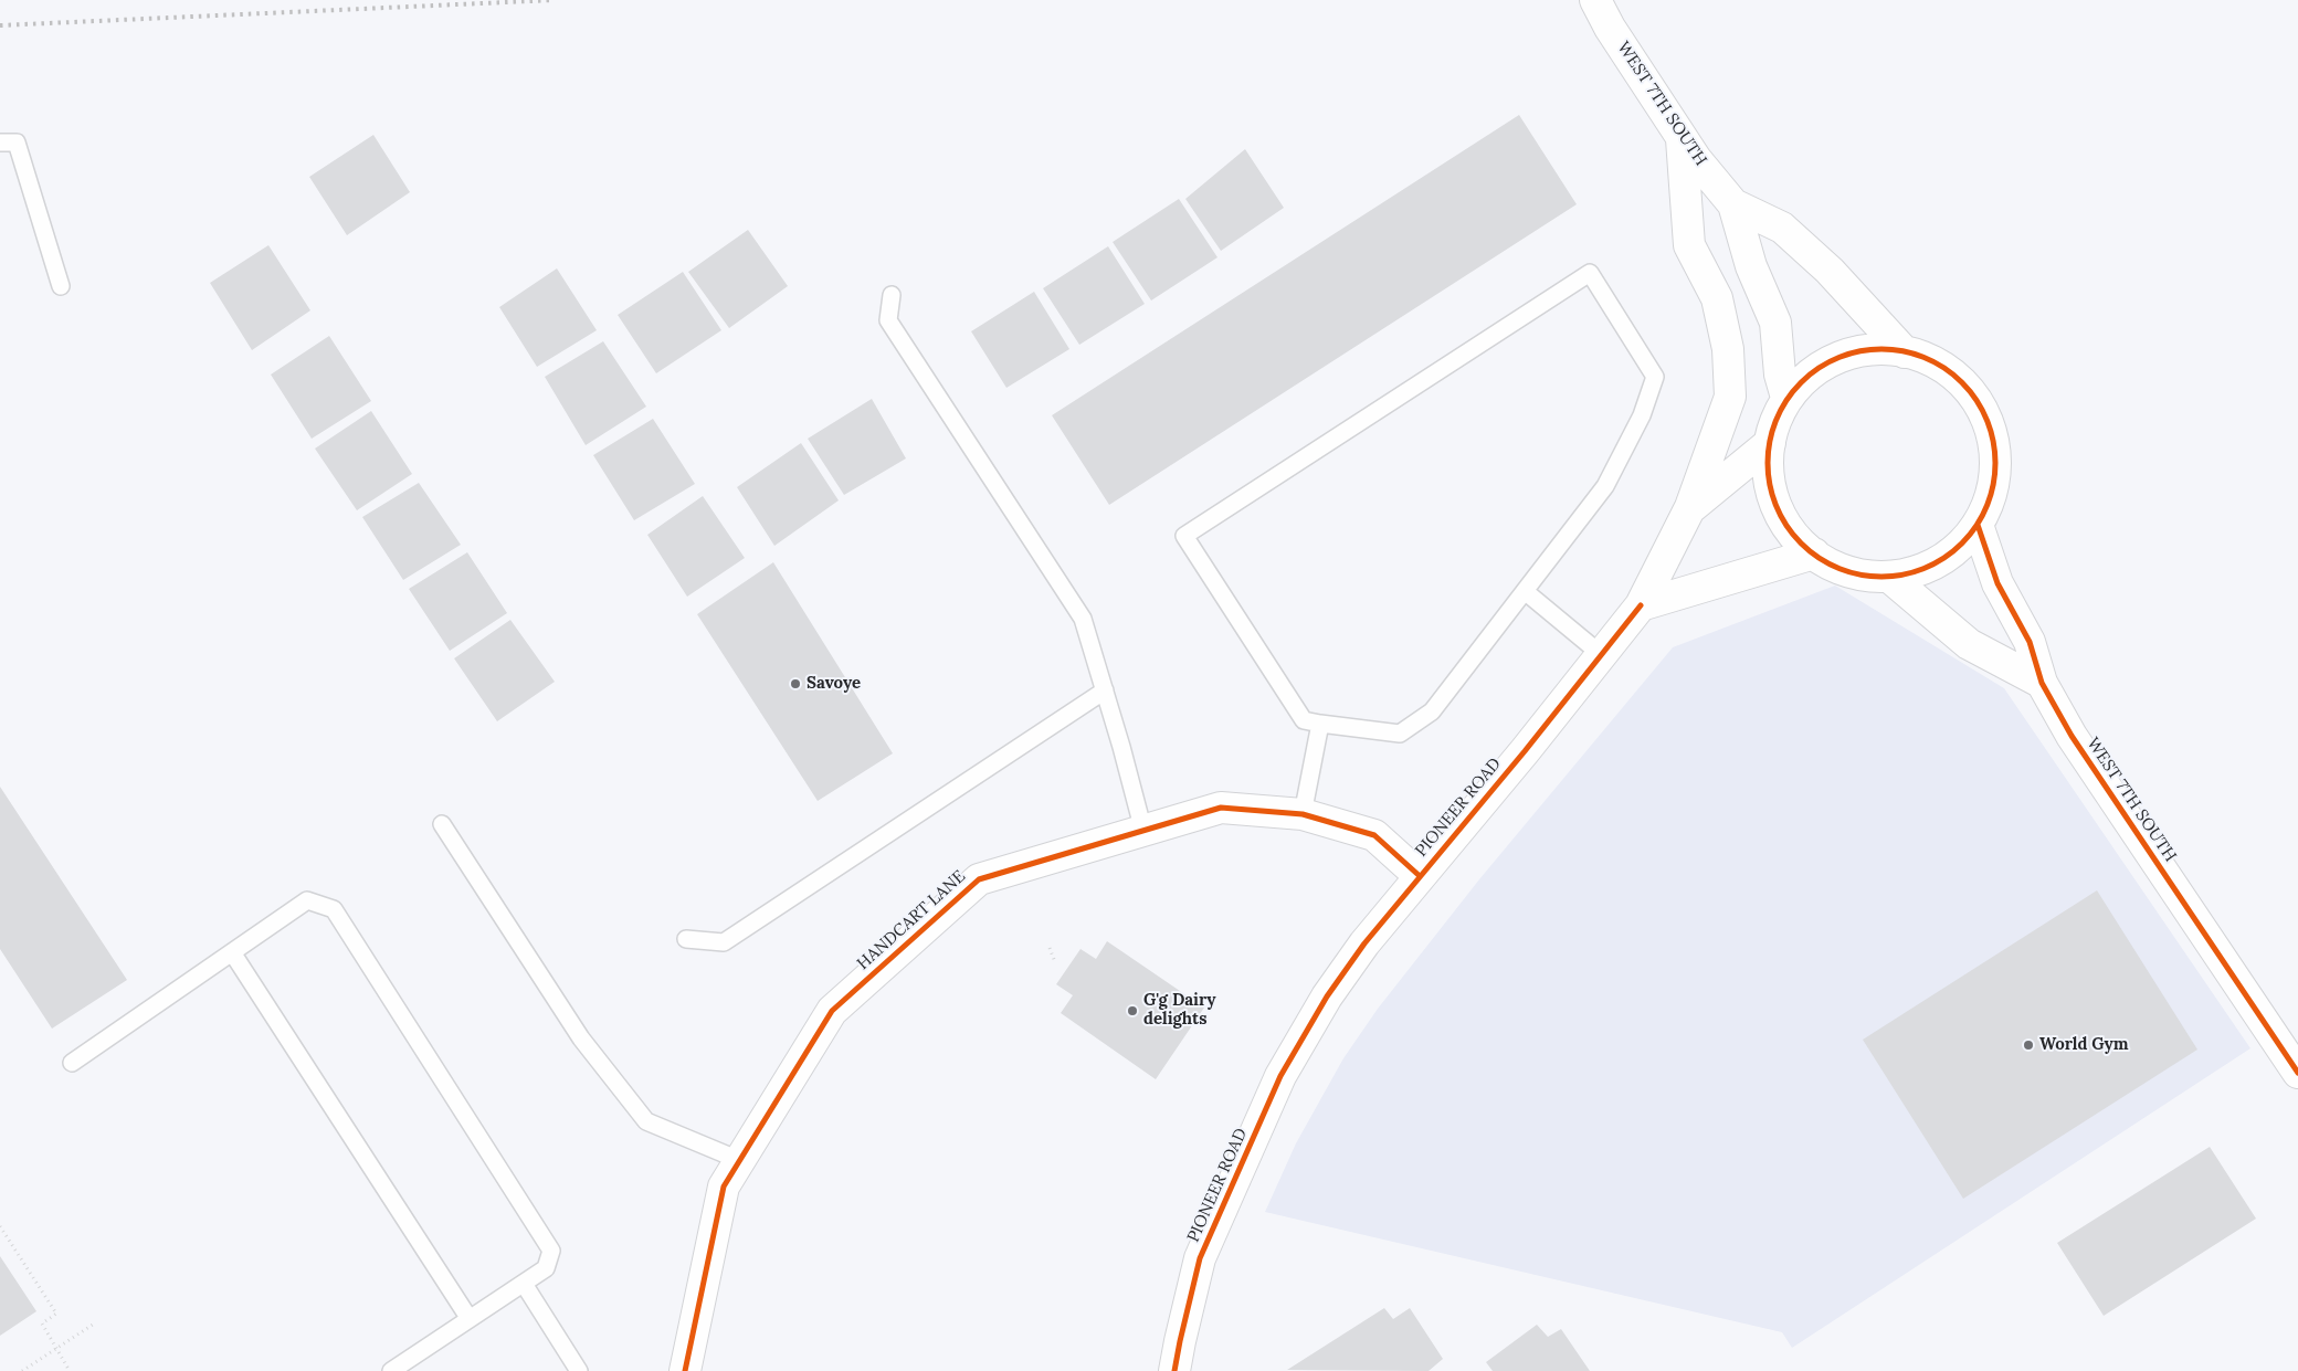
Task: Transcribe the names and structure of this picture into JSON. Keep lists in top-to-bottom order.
{
  "streets": {
    "street": ["WEST 7TH SOUTH", "PIONEER ROAD", "HANDCART LANE"]
  },
  "crossings": [
    ["PIONEER ROAD", "HANDCART LANE"]
  ],
  "places": ["Savoye", "G'g Dairy delights", "World Gym"]
}
